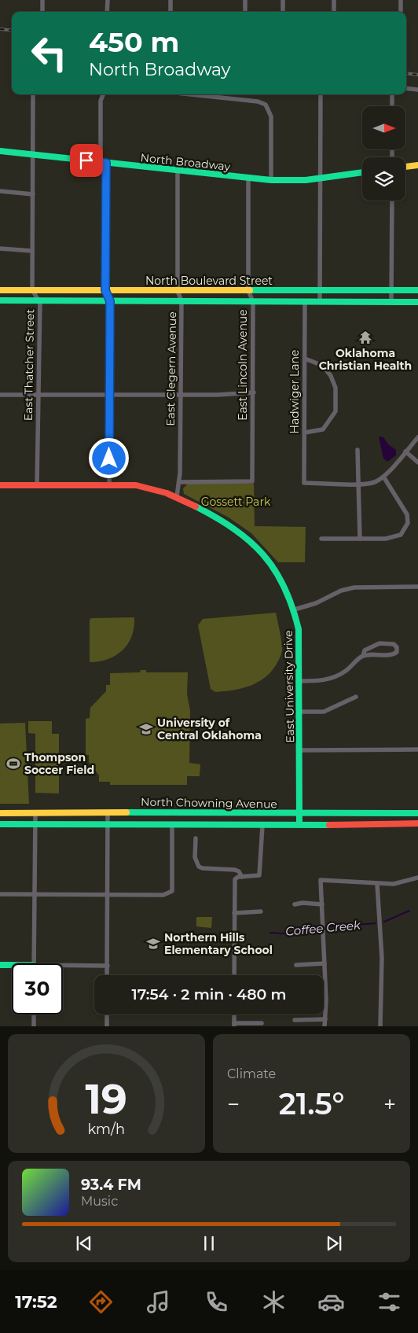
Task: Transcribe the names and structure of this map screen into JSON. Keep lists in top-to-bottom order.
{
  "streets": {
    "street": [
      "North Broadway",
      "North Boulevard Street",
      "East Thatcher Street",
      "East Lincoln Avenue",
      "East Clegern Avenue",
      "Hadwiger Lane",
      "East University Drive",
      "North Chowning Avenue"
    ]
  },
  "crossings": [
    ["North Broadway", "East Lincoln Avenue"],
    ["North Broadway", "East Clegern Avenue"],
    ["North Boulevard Street", "East Thatcher Street"],
    ["North Boulevard Street", "East Lincoln Avenue"],
    ["North Boulevard Street", "East Clegern Avenue"],
    ["North Boulevard Street", "Hadwiger Lane"],
    ["East Thatcher Street", "East University Drive"],
    ["East Lincoln Avenue", "East Clegern Avenue"],
    ["East Clegern Avenue", "East University Drive"],
    ["East University Drive", "North Chowning Avenue"]
  ],
  "water": ["Coffee Creek"],
  "parks": ["Gossett Park"],
  "places": {
    "temple": ["Oklahoma Christian Health"],
    "school or university": ["University of Central Oklahoma", "Northern Hills Elementary School"],
    "sports": ["Thompson Soccer Field"]
  },
  "north": "right",
  "page": {
    "turn": ["450 m", "North Broadway"],
    "limit": "30",
    "trip": "17:54 · 2 min · 480 m",
    "tile": "Climate",
    "heat": ["−", "21.5°", "+"],
    "song": ["93.4 FM", "Music"],
    "tabs": "17:52",
    "gauge": ["19", "km/h"]
  }
}
